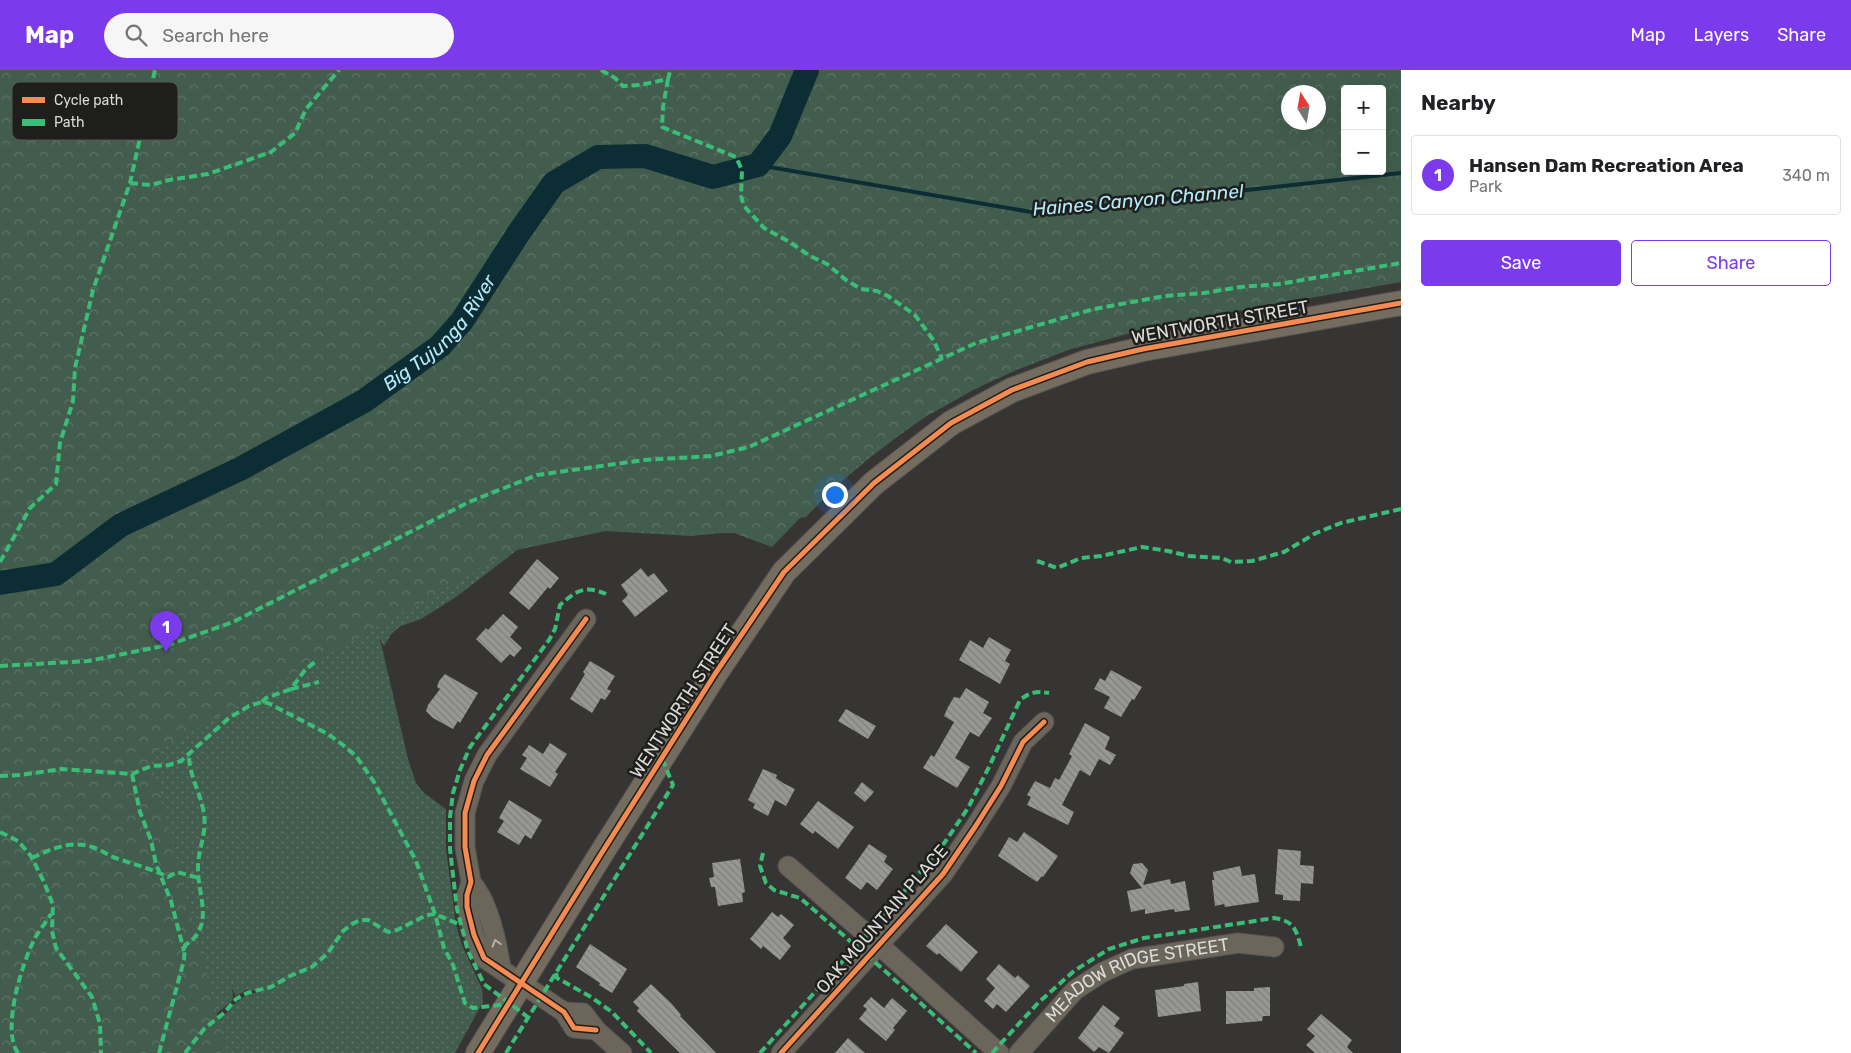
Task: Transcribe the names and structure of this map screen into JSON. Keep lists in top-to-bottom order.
{
  "streets": {
    "main road": ["WENTWORTH STREET"],
    "street": ["OAK MOUNTAIN PLACE", "MEADOW RIDGE STREET"]
  },
  "water": ["Haines Canyon Channel", "Big Tujunga River"],
  "legend": ["Cycle path", "Path"],
  "north": "top",
  "page": {
    "header": "Map",
    "search": "Search here",
    "nav": ["Map", "Layers", "Share"],
    "heading": "Nearby",
    "map_buttons": ["+", "−"],
    "list": [
      {
        "mark": "1",
        "name": "Hansen Dam Recreation Area",
        "note": "Park",
        "value": "340 m"
      }
    ],
    "buttons": ["Save", "Share"],
    "pins": "1"
  }
}
